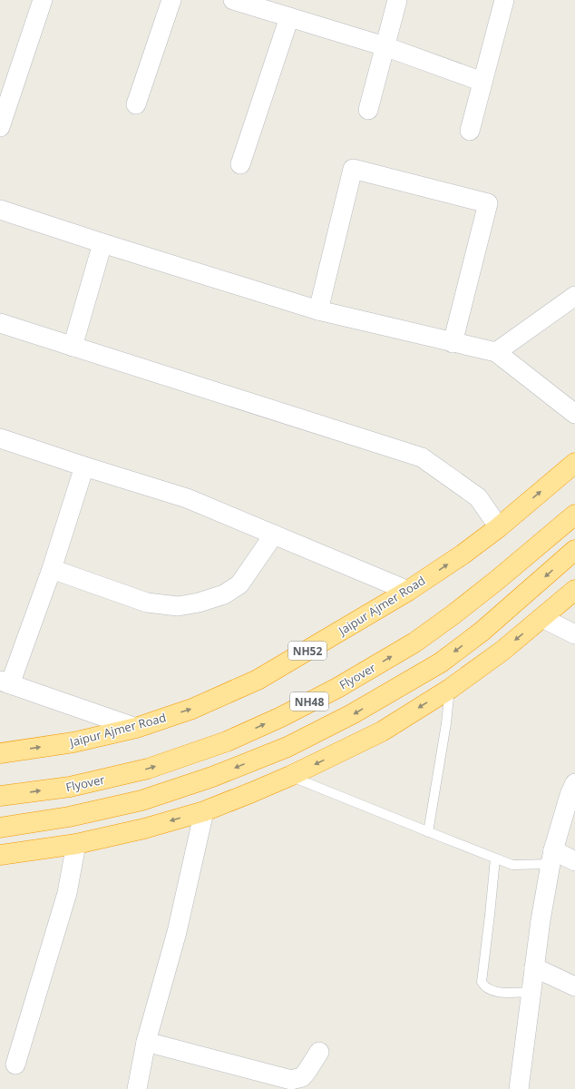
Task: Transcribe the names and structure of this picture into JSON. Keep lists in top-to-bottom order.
{
  "streets": {
    "highway": [
      "Jaipur Ajmer Road",
      "NH52",
      "Flyover",
      "NH48"
    ]
  }
}
